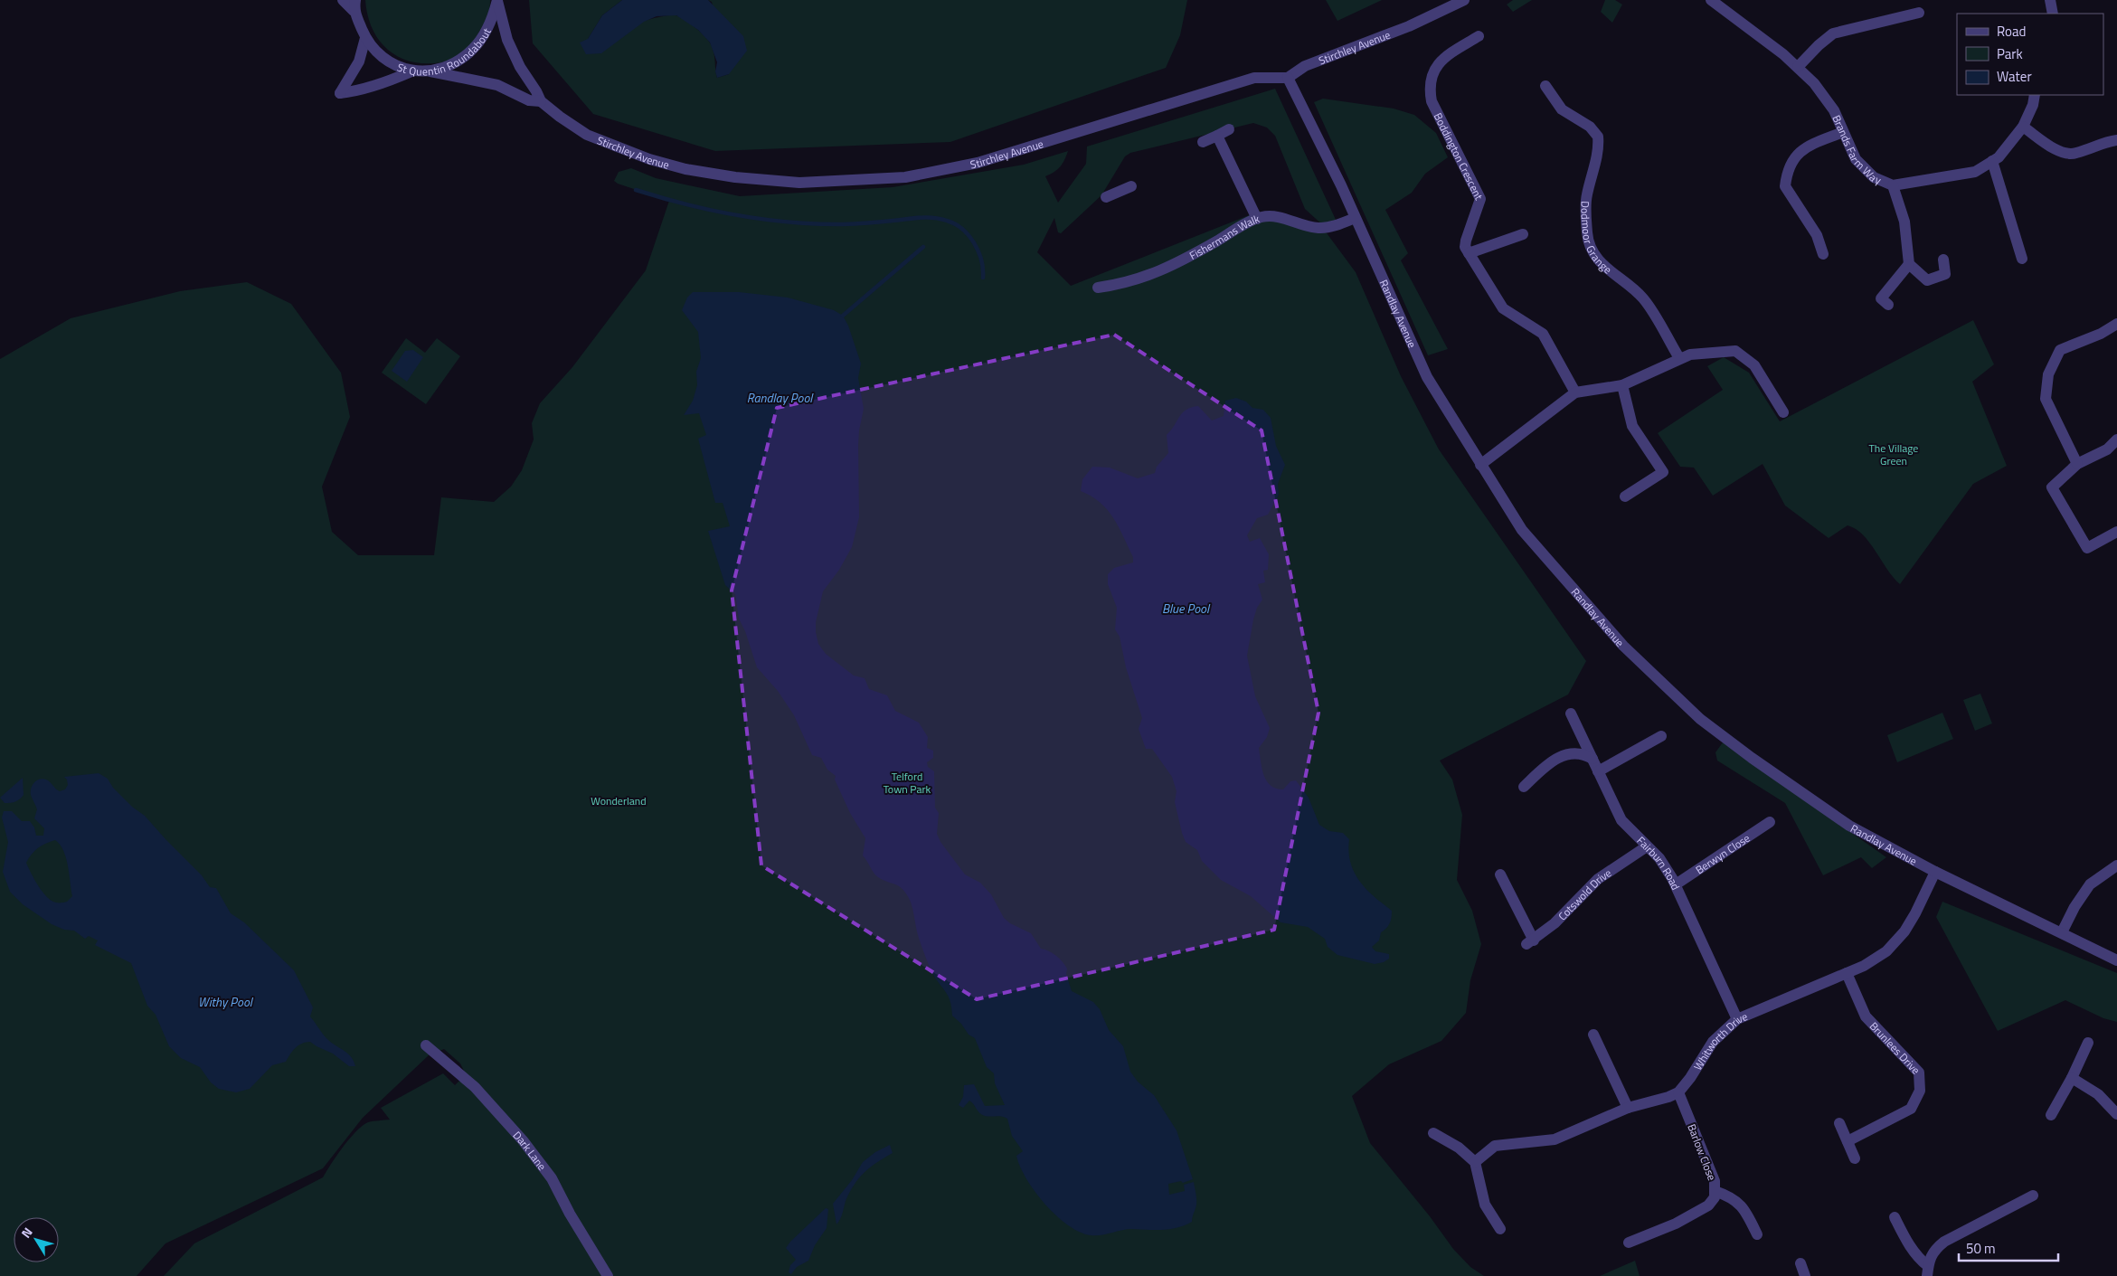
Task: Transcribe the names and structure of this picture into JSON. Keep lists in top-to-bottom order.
{
  "streets": {
    "street": [
      "St Quentin Roundabout",
      "Stirchley Avenue",
      "Brands Farm Way",
      "Boddington Crescent",
      "Dodmoor Grange",
      "Fishermans Walk",
      "Randlay Avenue",
      "Berwyn Close",
      "Fairburn Road",
      "Cotswold Drive",
      "Whitworth Drive",
      "Brunlees Drive",
      "Dark Lane",
      "Barlow Close"
    ]
  },
  "crossings": [
    ["Stirchley Avenue", "Randlay Avenue"],
    ["Fishermans Walk", "Randlay Avenue"],
    ["Randlay Avenue", "Whitworth Drive"],
    ["Berwyn Close", "Fairburn Road"],
    ["Fairburn Road", "Cotswold Drive"],
    ["Fairburn Road", "Whitworth Drive"],
    ["Whitworth Drive", "Brunlees Drive"],
    ["Whitworth Drive", "Barlow Close"]
  ],
  "water": ["Randlay Pool", "Blue Pool", "Withy Pool"],
  "parks": ["The Village Green", "Telford Town Park", "Wonderland"],
  "legend": ["Road", "Park", "Water"],
  "scale_bar": "50 m",
  "north": "top left"
}
